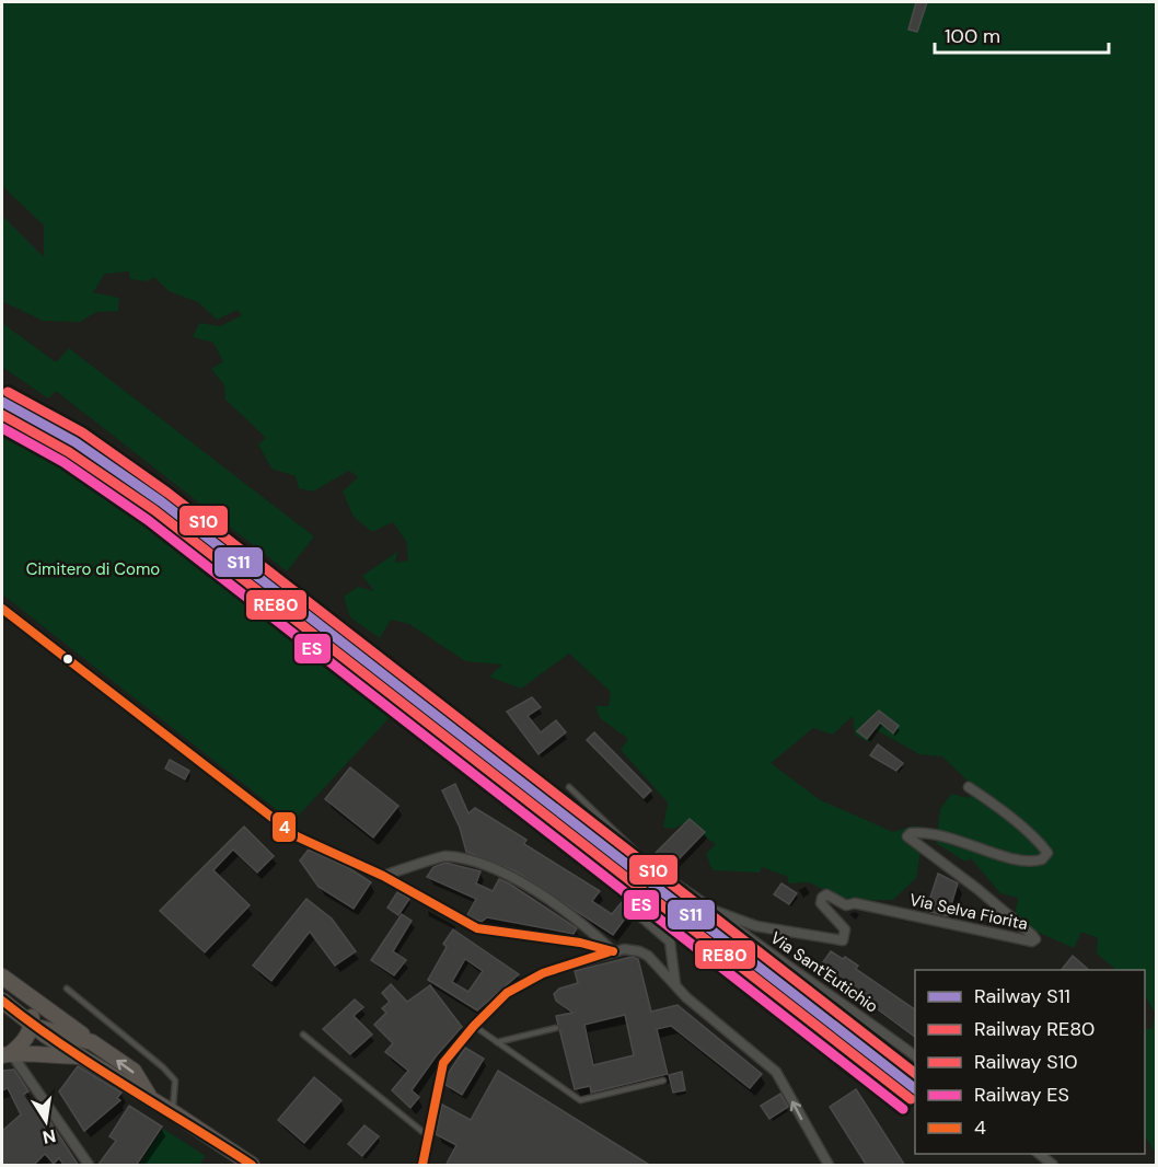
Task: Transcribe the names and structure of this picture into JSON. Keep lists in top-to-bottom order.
{
  "streets": {
    "street": ["Via Selva Fiorita", "Via Sant'Eutichio"]
  },
  "crossings": [
    ["Via Selva Fiorita", "Via Sant'Eutichio"]
  ],
  "parks": ["Cimitero di Como"],
  "lines": [
    "rail line S10",
    "rail line S11",
    "rail line RE80",
    "rail line ES",
    "transit line 4"
  ],
  "legend": [
    "Railway S11",
    "Railway RE80",
    "Railway S10",
    "Railway ES",
    "4"
  ],
  "scale_bar": "100 m",
  "north": "bottom"
}
